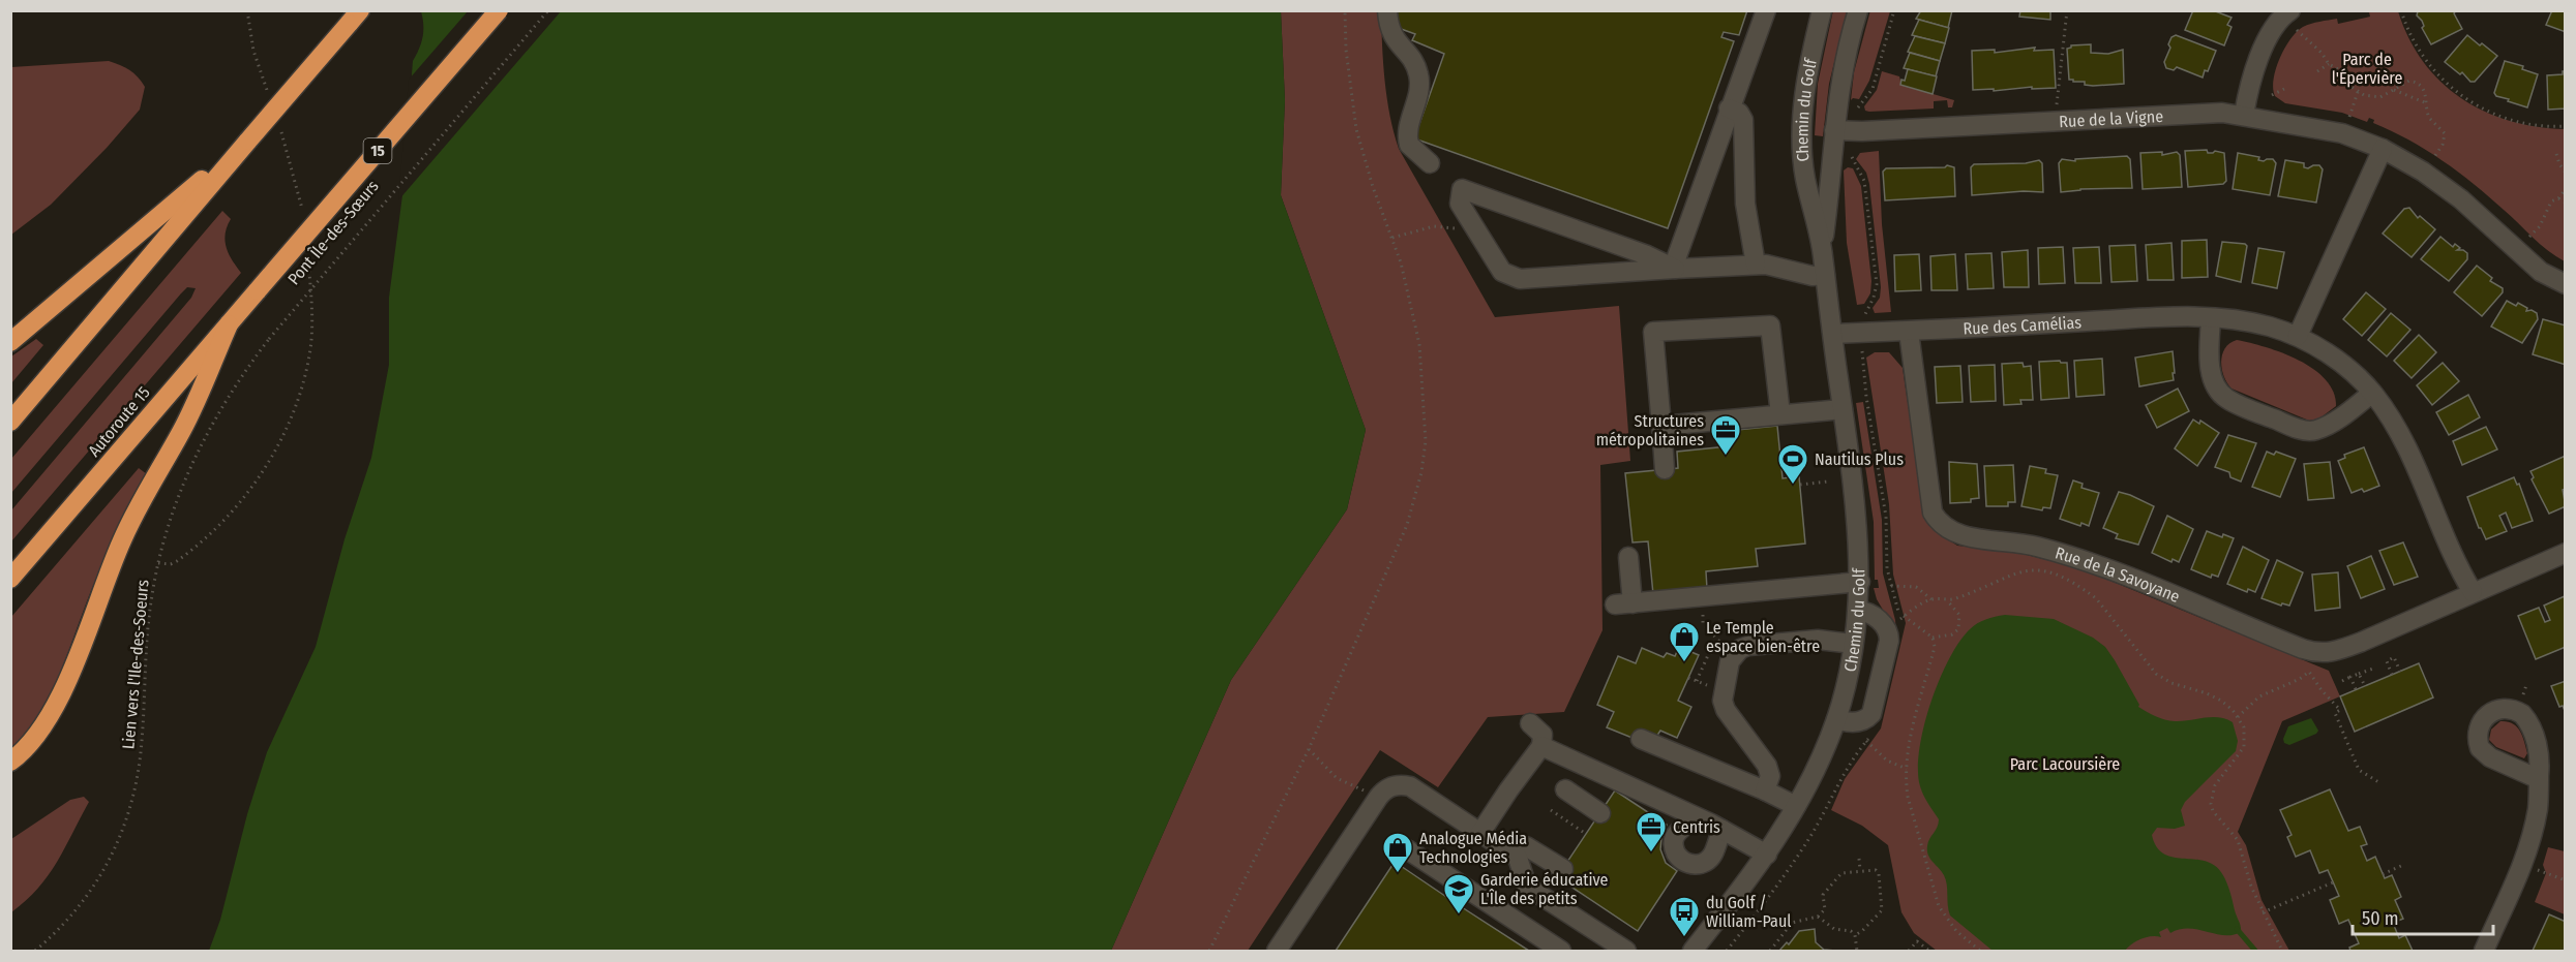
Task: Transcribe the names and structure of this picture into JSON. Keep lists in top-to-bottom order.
{
  "streets": {
    "highway": ["15", "Pont Île-des-Sœurs", "Autoroute 15"],
    "street": [
      "Chemin du Golf",
      "Rue de la Vigne",
      "Rue des Camélias",
      "Rue de la Savoyane"
    ],
    "path": ["Lien vers l'Ile-des-Soeurs"]
  },
  "crossings": [
    ["Chemin du Golf", "Rue de la Vigne"],
    ["Chemin du Golf", "Rue des Camélias"],
    ["Pont Île-des-Sœurs", "Autoroute 15"],
    ["Pont Île-des-Sœurs", "Lien vers l'Ile-des-Soeurs"],
    ["Rue des Camélias", "Rue de la Savoyane"]
  ],
  "parks": ["Parc de l'Épervière", "Parc Lacoursière"],
  "places": {
    "office": ["Structures métropolitaines", "Centris"],
    "sports": ["Nautilus Plus"],
    "shop": ["Le Temple espace bien-être", "Analogue Média Technologies"],
    "school or university": ["Garderie éducative L'Île des petits"],
    "bus stop": ["du Golf / William-Paul"]
  },
  "scale_bar": "50 m"
}
